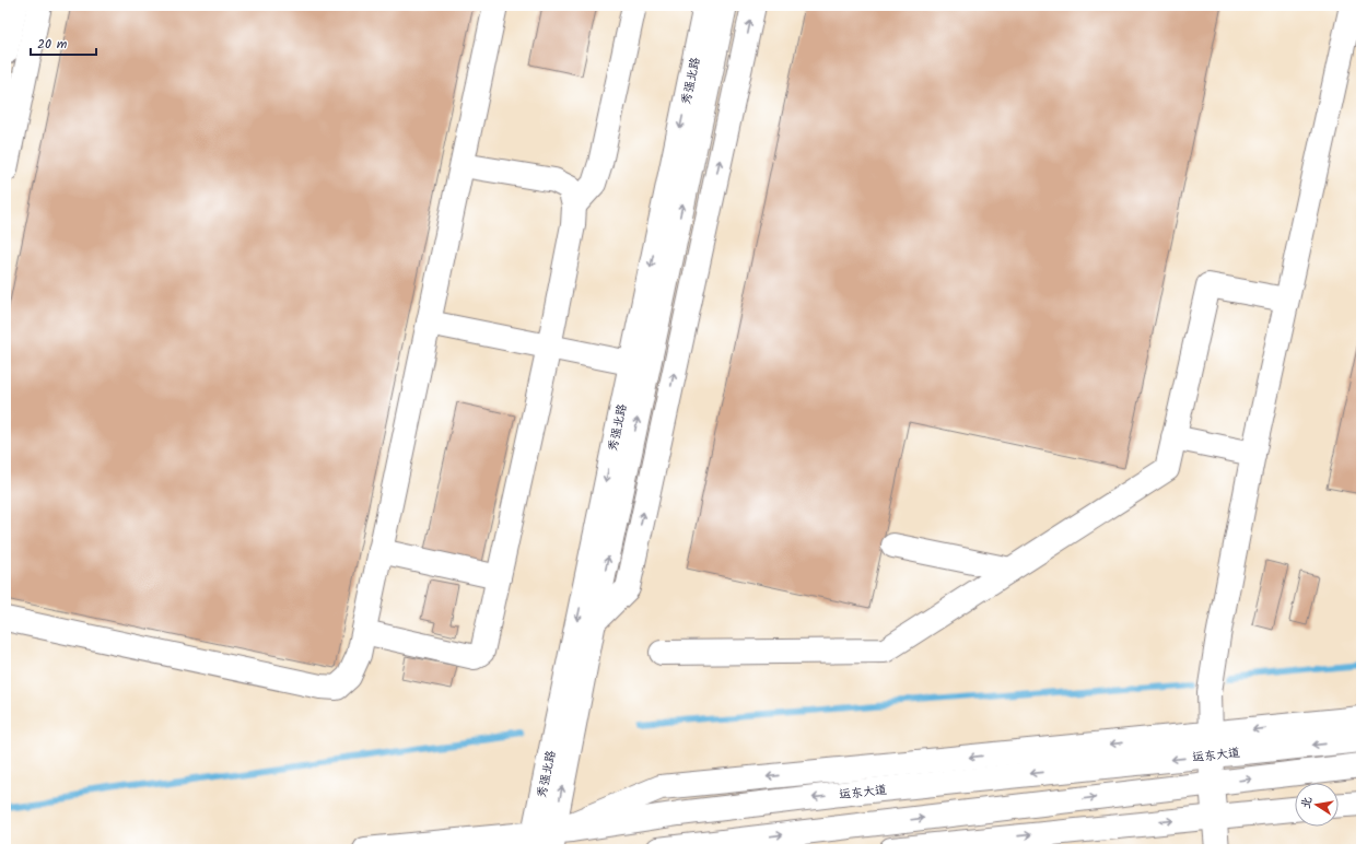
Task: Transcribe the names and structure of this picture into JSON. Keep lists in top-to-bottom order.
{
  "streets": {
    "street": ["秀强北路", "运东大道"]
  },
  "crossings": [
    ["秀强北路", "运东大道"]
  ],
  "scale_bar": "20 m",
  "north": "left"
}
